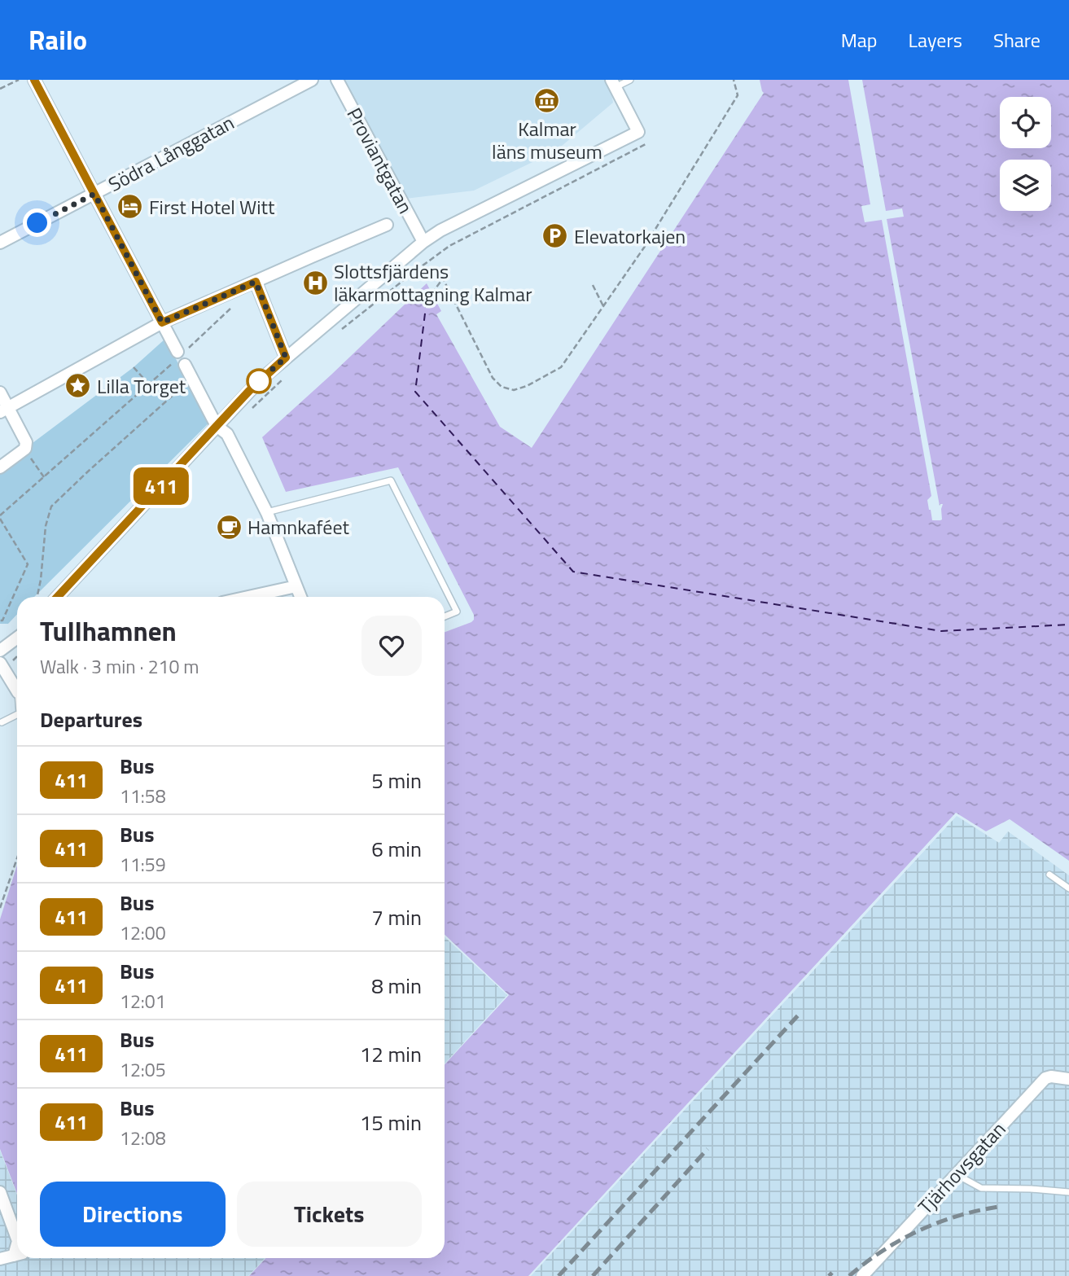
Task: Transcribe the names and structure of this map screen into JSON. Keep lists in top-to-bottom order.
{
  "streets": {
    "street": ["Södra Långgatan", "Proviantgatan", "Tjärhovsgatan"]
  },
  "places": {
    "museum": ["Kalmar läns museum"],
    "hotel": ["First Hotel Witt"],
    "parking": ["Elevatorkajen"],
    "hospital": ["Slottsfjärdens läkarmottagning Kalmar"],
    "place": ["Lilla Torget"],
    "cafe": ["Hamnkaféet"]
  },
  "lines": ["bus line 411"],
  "page": {
    "header": "Railo",
    "nav": ["Map", "Layers", "Share"],
    "on_map": "411",
    "heading": [
      ["Tullhamnen", "Walk · 3 min · 210 m"],
      "Departures"
    ],
    "list": [
      {
        "mark": "411",
        "name": "Bus",
        "note": "11:58",
        "value": "5 min"
      },
      {
        "mark": "411",
        "name": "Bus",
        "note": "11:59",
        "value": "6 min"
      },
      {
        "mark": "411",
        "name": "Bus",
        "note": "12:00",
        "value": "7 min"
      },
      {
        "mark": "411",
        "name": "Bus",
        "note": "12:01",
        "value": "8 min"
      },
      {
        "mark": "411",
        "name": "Bus",
        "note": "12:05",
        "value": "12 min"
      },
      {
        "mark": "411",
        "name": "Bus",
        "note": "12:08",
        "value": "15 min"
      }
    ],
    "buttons": ["Directions", "Tickets"]
  }
}
